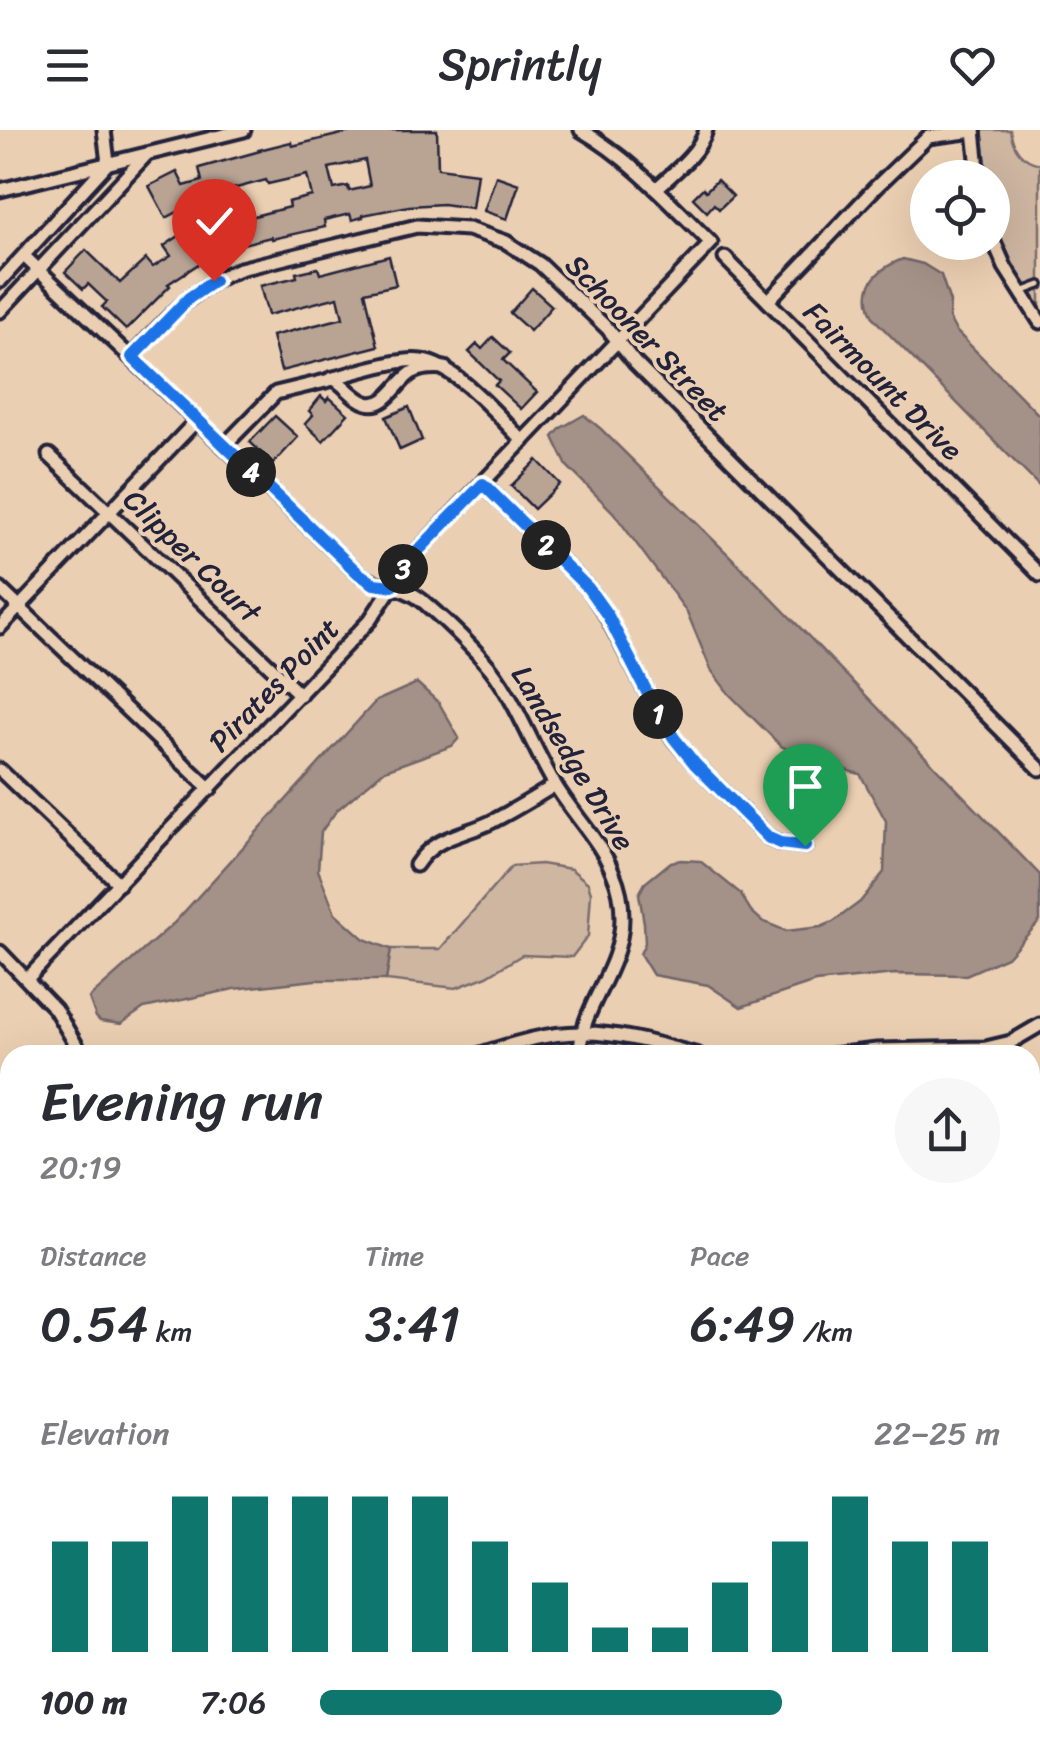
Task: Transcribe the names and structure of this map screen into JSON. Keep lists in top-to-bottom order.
{
  "streets": {
    "street": [
      "Schooner Street",
      "Fairmount Drive",
      "Clipper Court",
      "Pirates Point",
      "Landsedge Drive"
    ]
  },
  "crossings": [
    ["Schooner Street", "Pirates Point"],
    ["Schooner Street", "Landsedge Drive"],
    ["Clipper Court", "Pirates Point"],
    ["Pirates Point", "Landsedge Drive"]
  ],
  "page": {
    "header": "Sprintly",
    "pins": [
      "4",
      "2",
      "3",
      "1"
    ],
    "heading": ["Evening run", "20:19"],
    "stats": [
      ["Distance", "0.54 km"],
      ["Time", "3:41"],
      ["Pace", "6:49 /km"]
    ],
    "chart": ["Elevation", "22–25 m"],
    "list": [
      {
        "name": "100 m",
        "note": "7:06"
      }
    ]
  }
}
